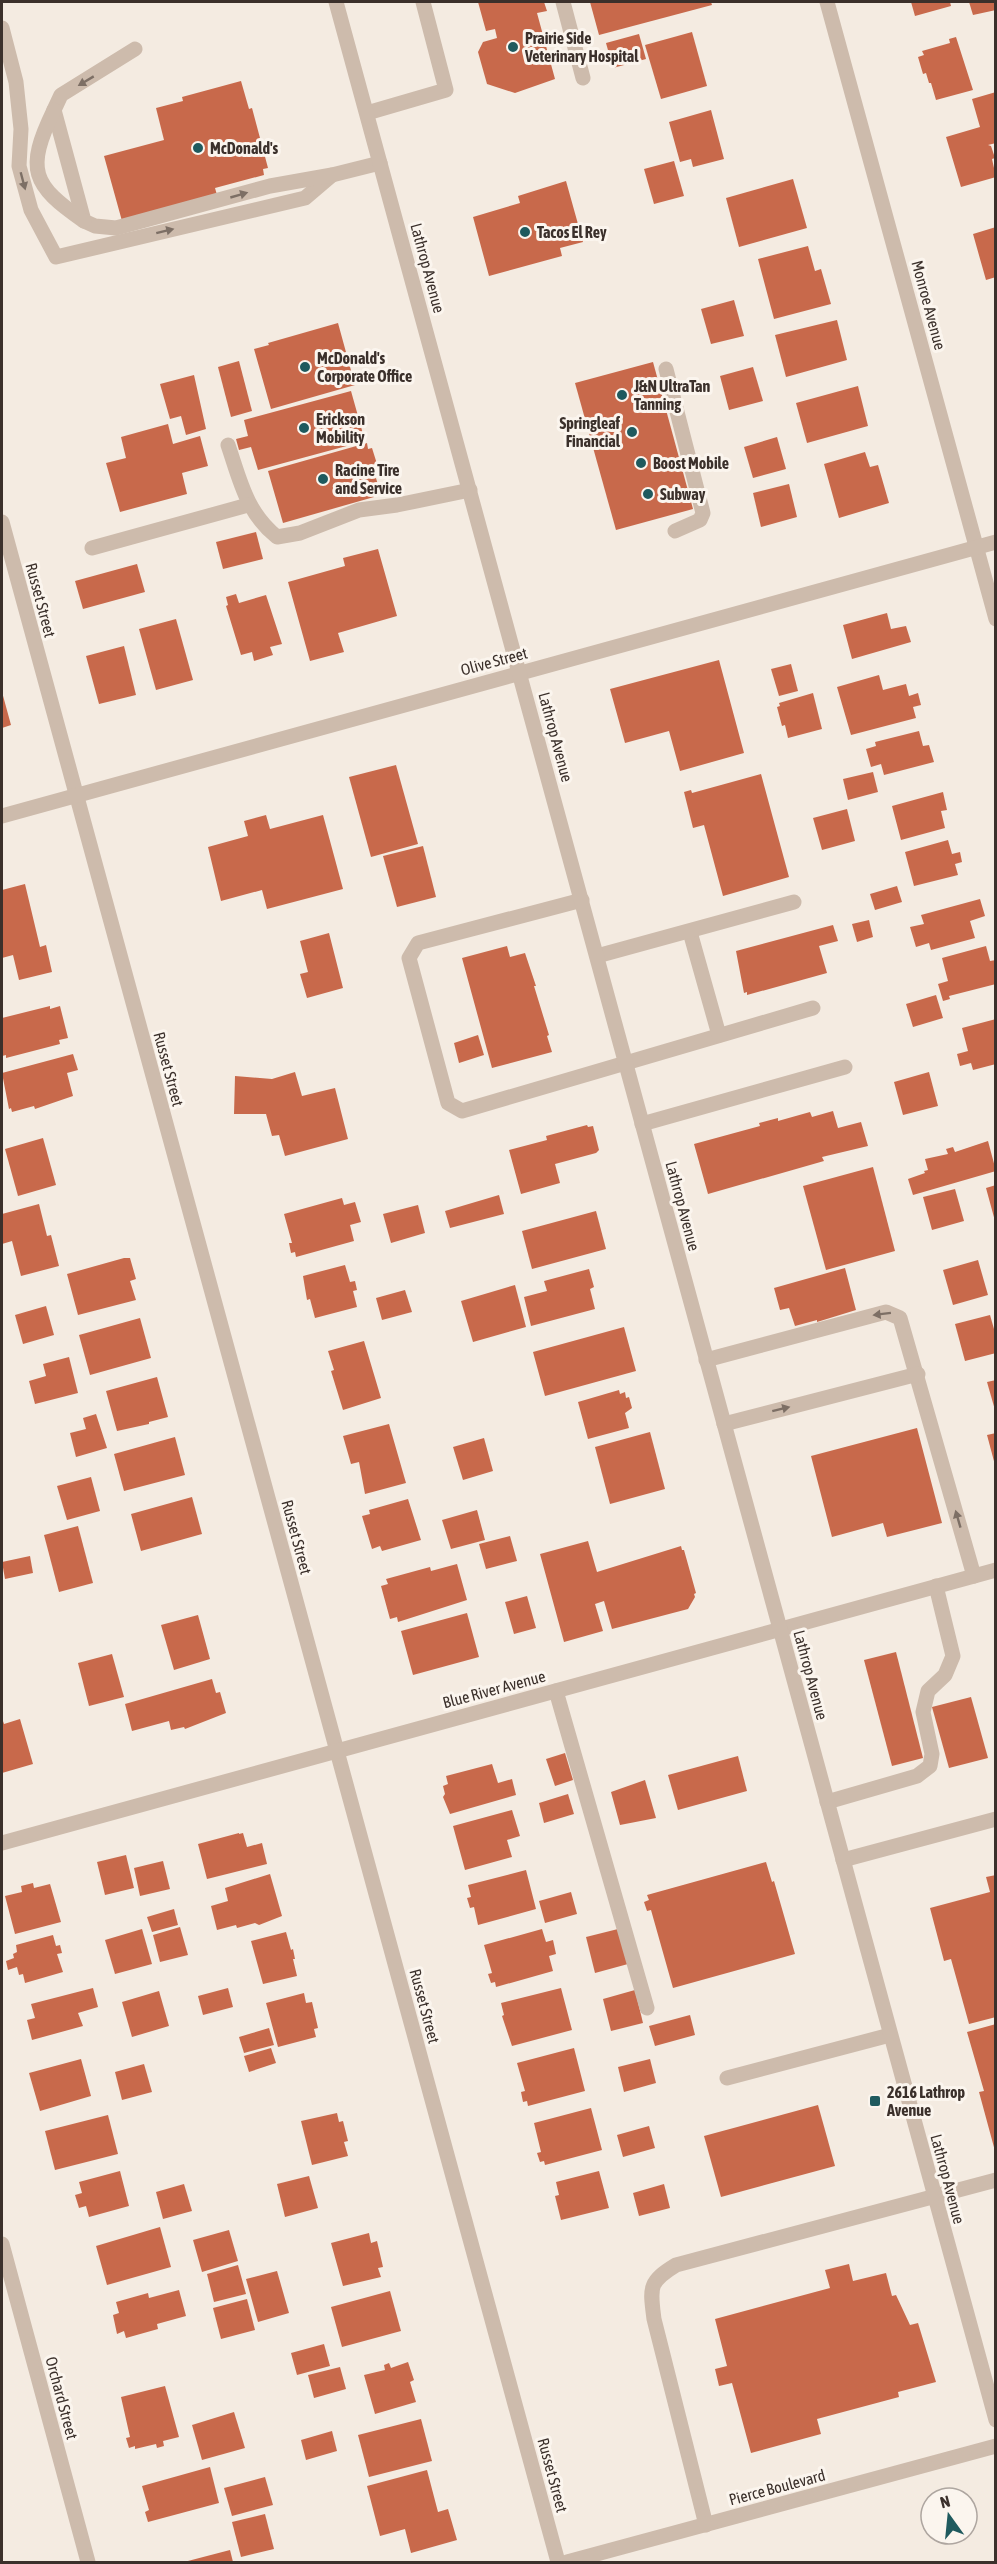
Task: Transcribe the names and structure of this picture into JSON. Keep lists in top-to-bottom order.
{
  "streets": {
    "street": [
      "Lathrop Avenue",
      "Monroe Avenue",
      "Russet Street",
      "Olive Street",
      "Blue River Avenue",
      "Orchard Street",
      "Pierce Boulevard"
    ]
  },
  "crossings": [
    ["Lathrop Avenue", "Olive Street"],
    ["Lathrop Avenue", "Blue River Avenue"],
    ["Monroe Avenue", "Olive Street"],
    ["Russet Street", "Olive Street"],
    ["Russet Street", "Blue River Avenue"]
  ],
  "places": {
    "other": [
      "Prairie Side Veterinary Hospital",
      "McDonald's",
      "Tacos El Rey",
      "McDonald's Corporate Office",
      "J&N UltraTan Tanning",
      "Erickson Mobility",
      "Springleaf Financial",
      "Boost Mobile",
      "Racine Tire and Service",
      "Subway"
    ],
    "transit": ["2616 Lathrop Avenue"]
  },
  "north": "top"
}
